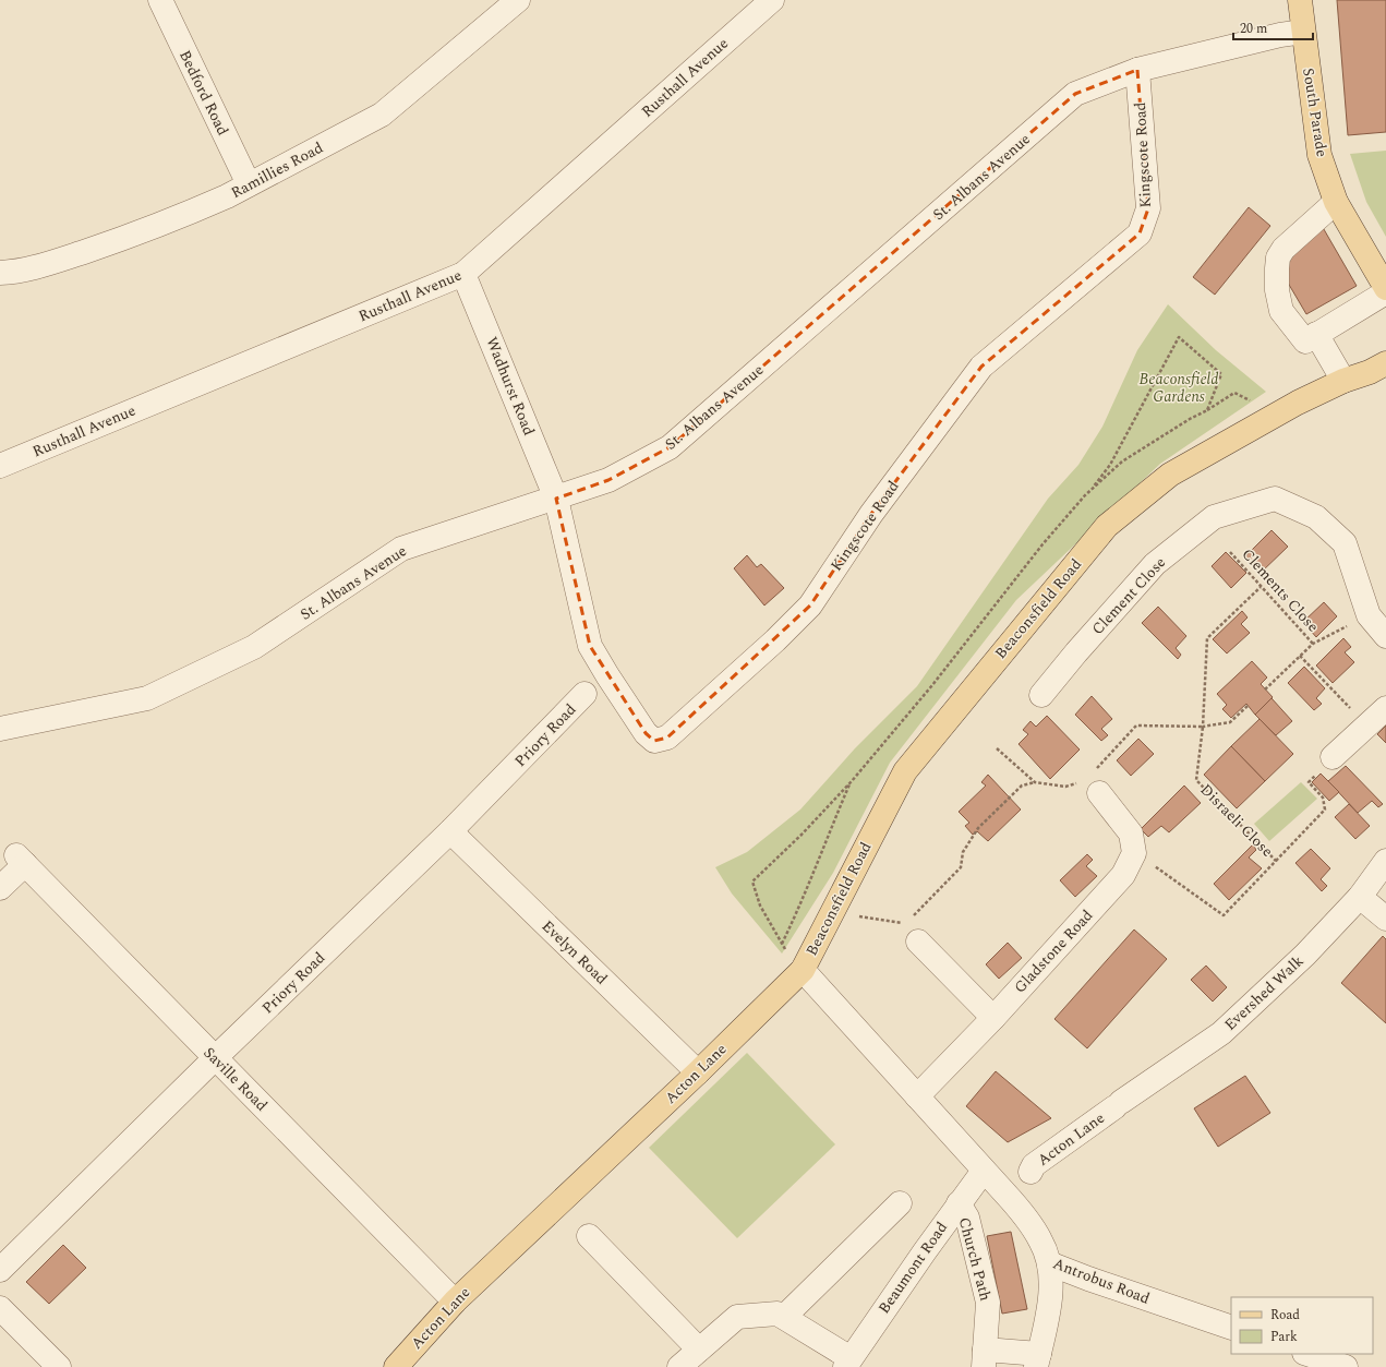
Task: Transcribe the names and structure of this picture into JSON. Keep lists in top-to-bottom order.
{
  "streets": {
    "main road": ["South Parade", "Beaconsfield Road", "Acton Lane"],
    "street": [
      "Rusthall Avenue",
      "Bedford Road",
      "Kingscote Road",
      "Ramillies Road",
      "St. Albans Avenue",
      "Wadhurst Road",
      "Clement Close",
      "Priory Road",
      "Gladstone Road",
      "Evelyn Road",
      "Evershed Walk",
      "Saville Road",
      "Church Path",
      "Beaumont Road",
      "Antrobus Road"
    ],
    "path": ["Clements Close", "Disraeli Close"]
  },
  "crossings": [
    ["Rusthall Avenue", "Wadhurst Road"],
    ["Bedford Road", "Ramillies Road"],
    ["South Parade", "St. Albans Avenue"],
    ["Kingscote Road", "St. Albans Avenue"],
    ["Kingscote Road", "Wadhurst Road"],
    ["St. Albans Avenue", "Wadhurst Road"],
    ["Beaconsfield Road", "Acton Lane"],
    ["Priory Road", "Evelyn Road"],
    ["Priory Road", "Saville Road"],
    ["Disraeli Close", "Gladstone Road"],
    ["Evelyn Road", "Acton Lane"],
    ["Evershed Walk", "Acton Lane"],
    ["Acton Lane", "Saville Road"],
    ["Church Path", "Beaumont Road"],
    ["Beaumont Road", "Antrobus Road"]
  ],
  "parks": ["Beaconsfield Gardens"],
  "legend": ["Road", "Park"],
  "scale_bar": "20 m"
}
